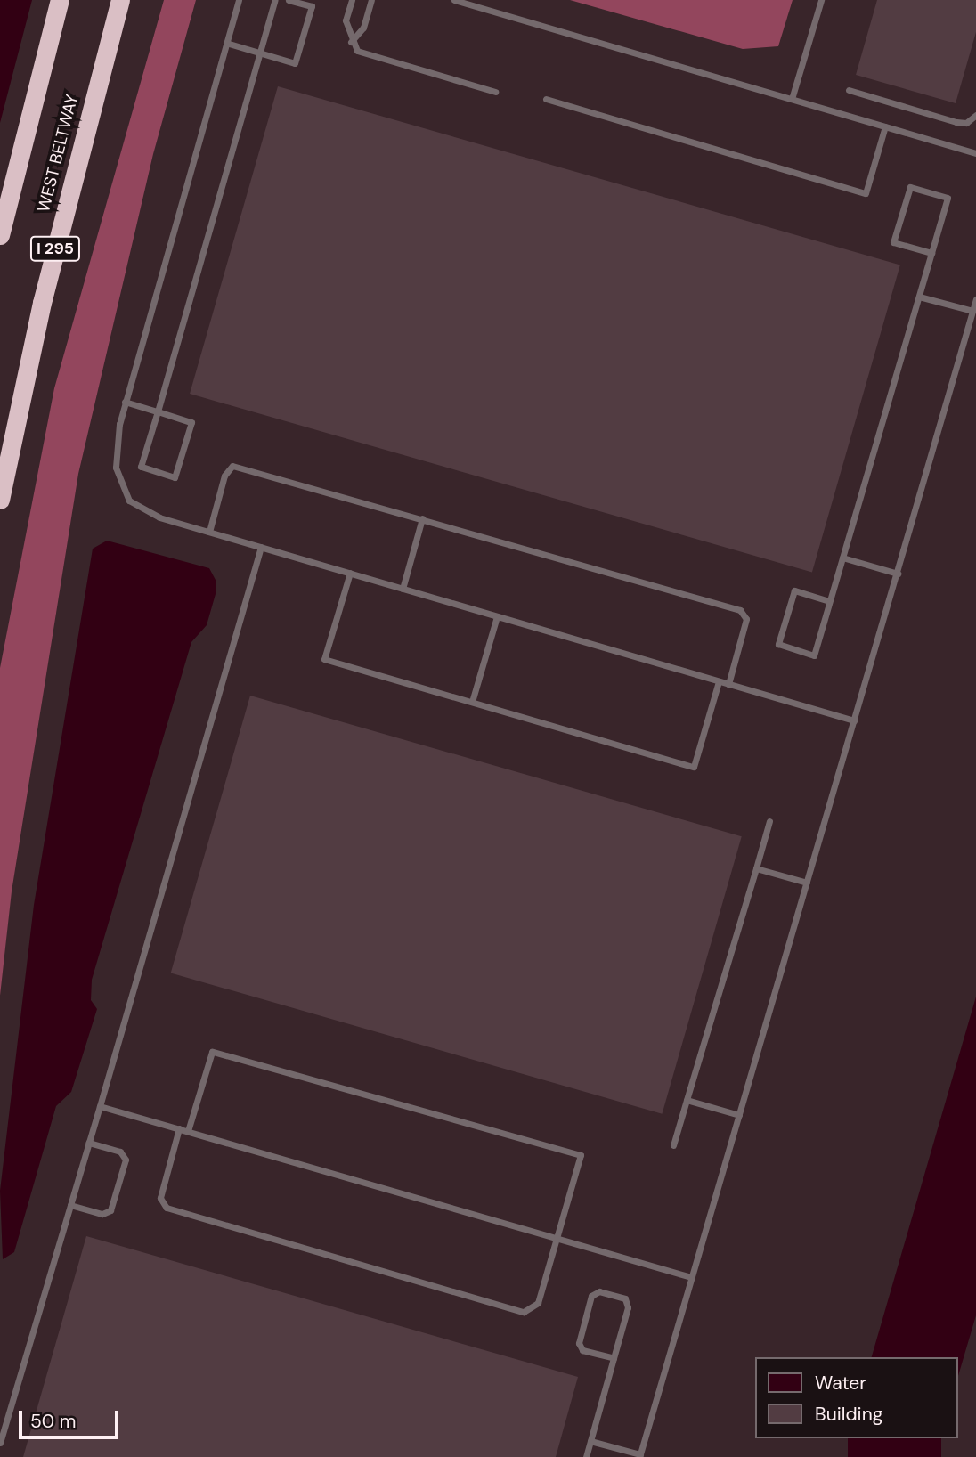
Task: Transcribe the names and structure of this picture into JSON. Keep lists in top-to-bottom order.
{
  "streets": {
    "highway": ["WEST BELTWAY", "I 295"]
  },
  "legend": ["Water", "Building"],
  "scale_bar": "50 m"
}
